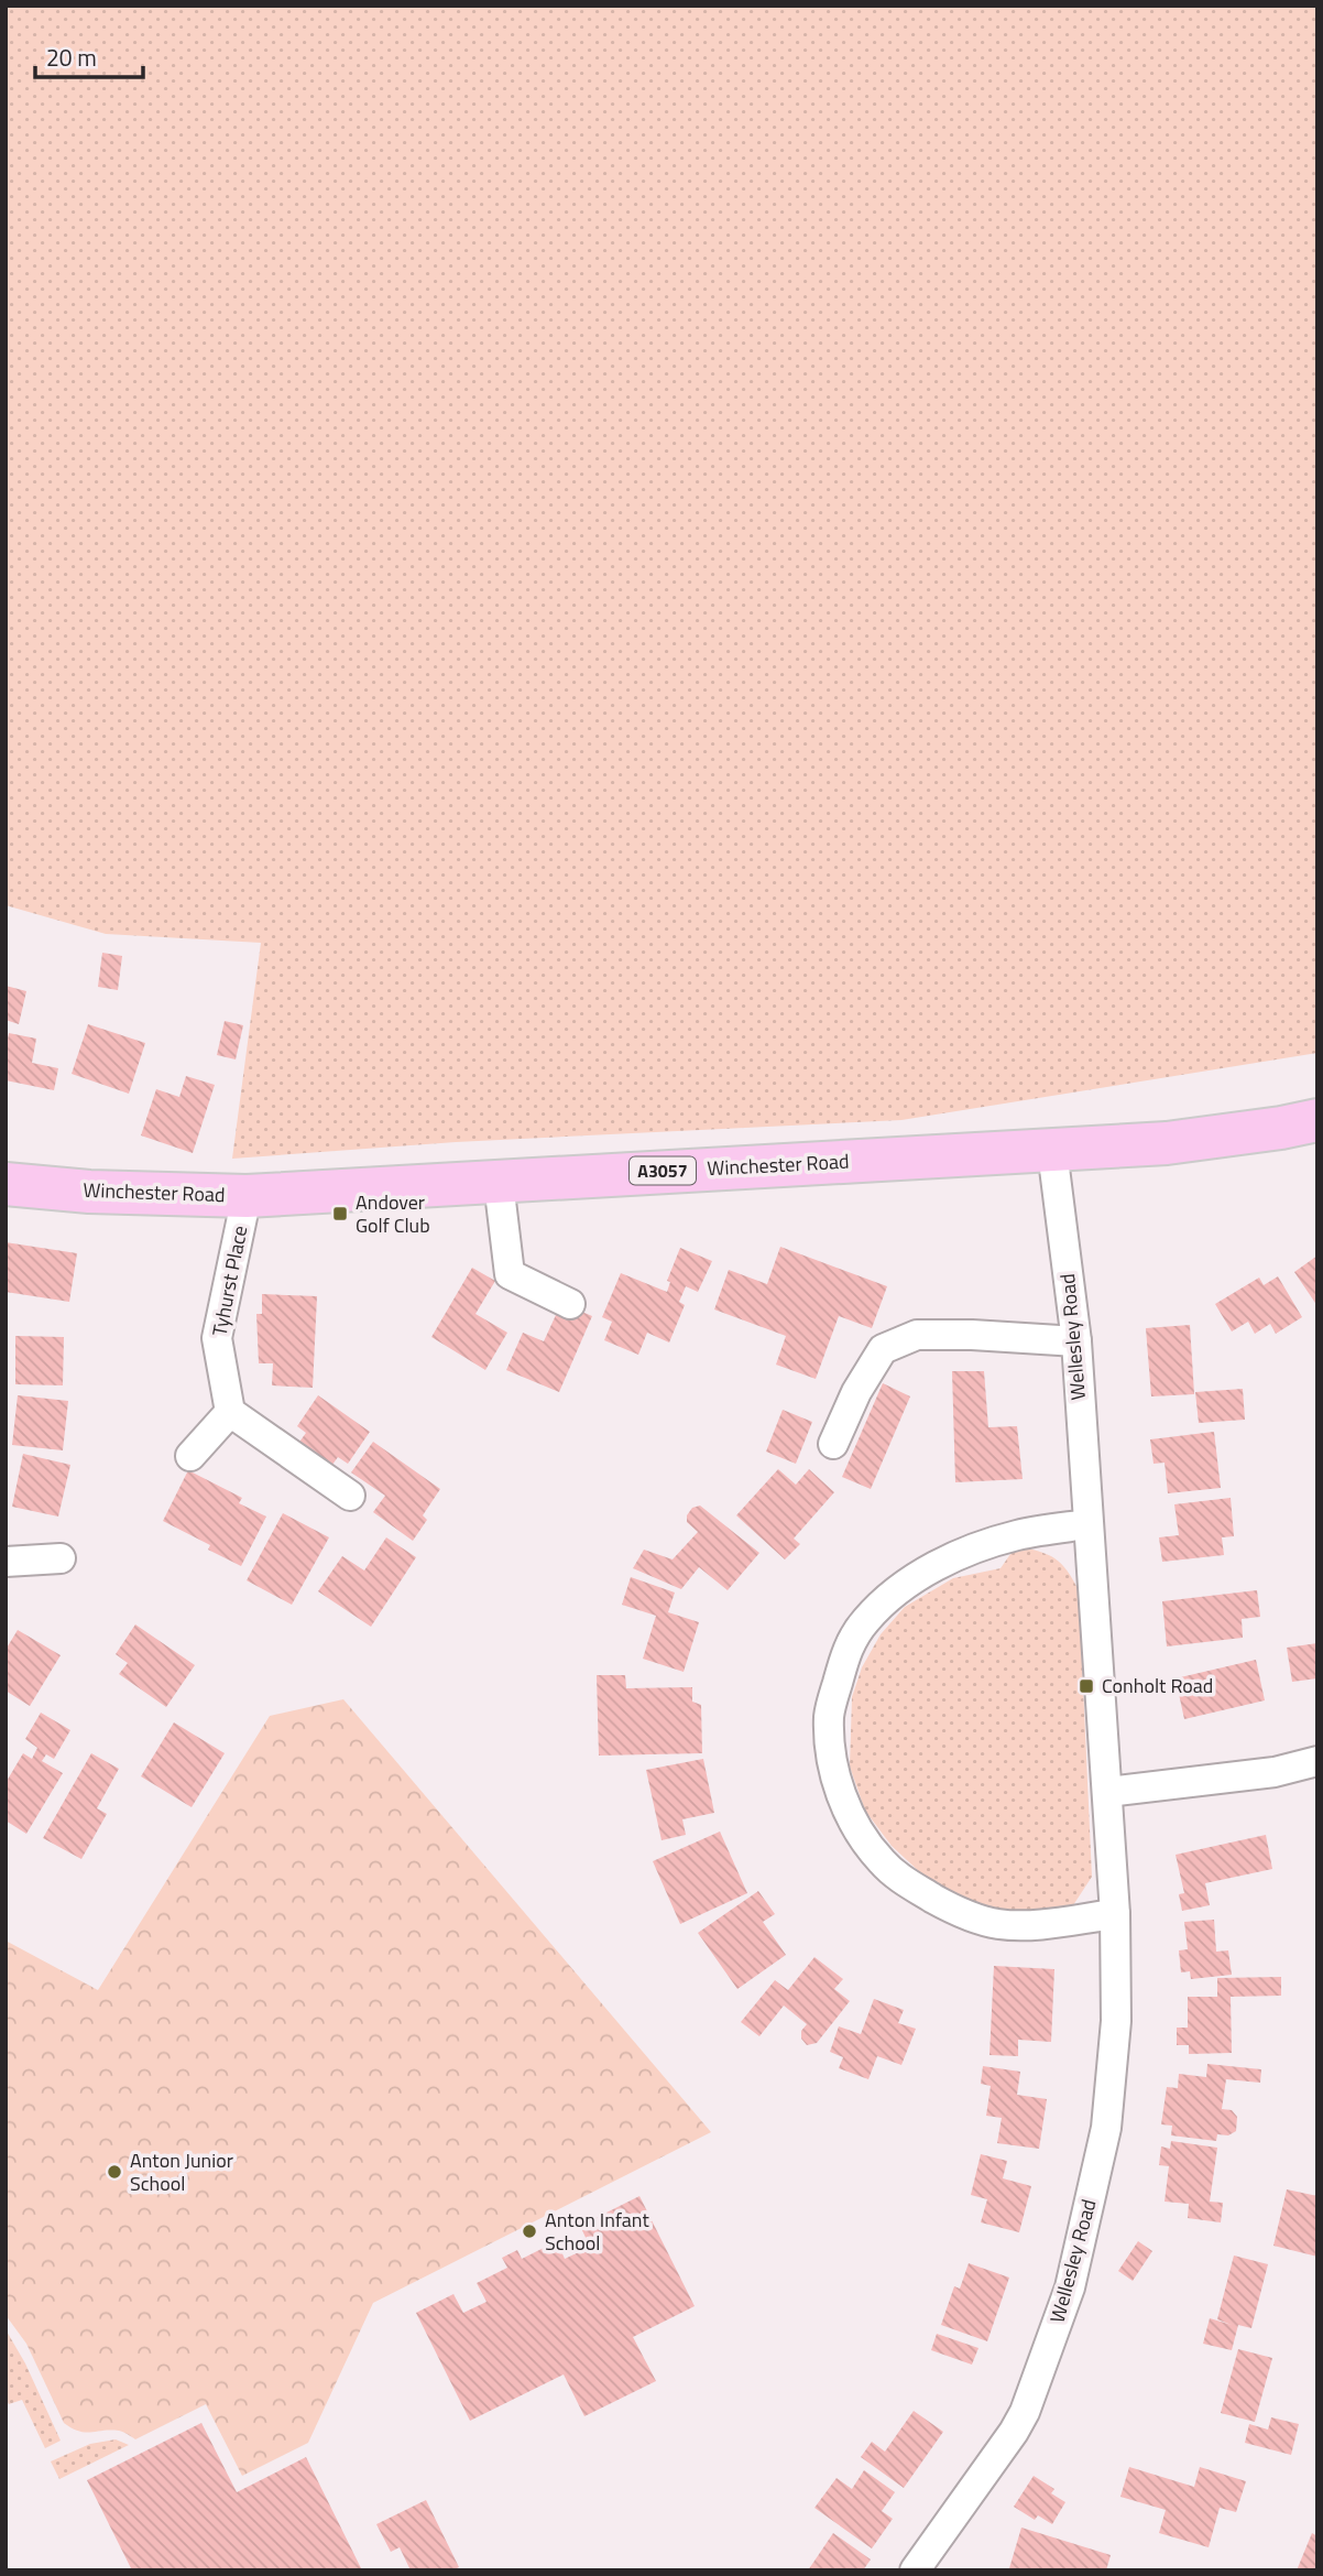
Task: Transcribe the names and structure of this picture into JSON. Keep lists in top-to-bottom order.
{
  "streets": {
    "main road": ["Winchester Road", "A3057"],
    "street": ["Tyhurst Place", "Wellesley Road"]
  },
  "crossings": [
    ["Winchester Road", "Tyhurst Place"],
    ["Winchester Road", "Wellesley Road"]
  ],
  "places": {
    "transit": ["Andover Golf Club", "Conholt Road"],
    "other": ["Anton Junior School", "Anton Infant School"]
  },
  "scale_bar": "20 m"
}
